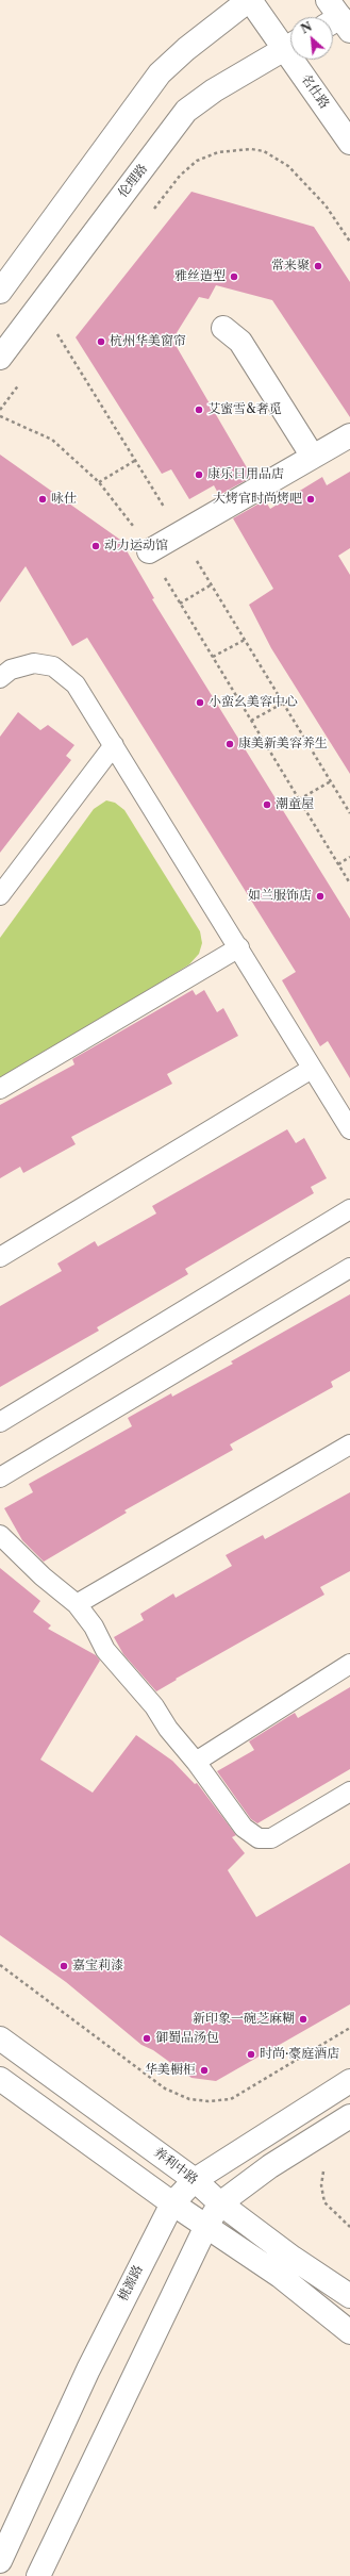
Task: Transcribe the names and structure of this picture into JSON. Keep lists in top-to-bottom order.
{
  "streets": {
    "main road": [
      "名仕路",
      "伦理路",
      "养利中路",
      "桃源路"
    ]
  },
  "crossings": [
    ["养利中路", "桃源路"]
  ],
  "places": [
    "常来聚",
    "雅丝造型",
    "杭州华美窗帘",
    "艾蜜雪&奢觅",
    "康乐日用品店",
    "咏仕",
    "大烤官时尚烤吧",
    "动力运动馆",
    "小蛮幺美容中心",
    "康美新美容养生",
    "潮童屋",
    "如兰服饰店",
    "嘉宝莉漆",
    "新印象一碗芝麻糊",
    "御蜀品汤包",
    "时尚·豪庭酒店",
    "华美橱柜"
  ],
  "north": "top left"
}
